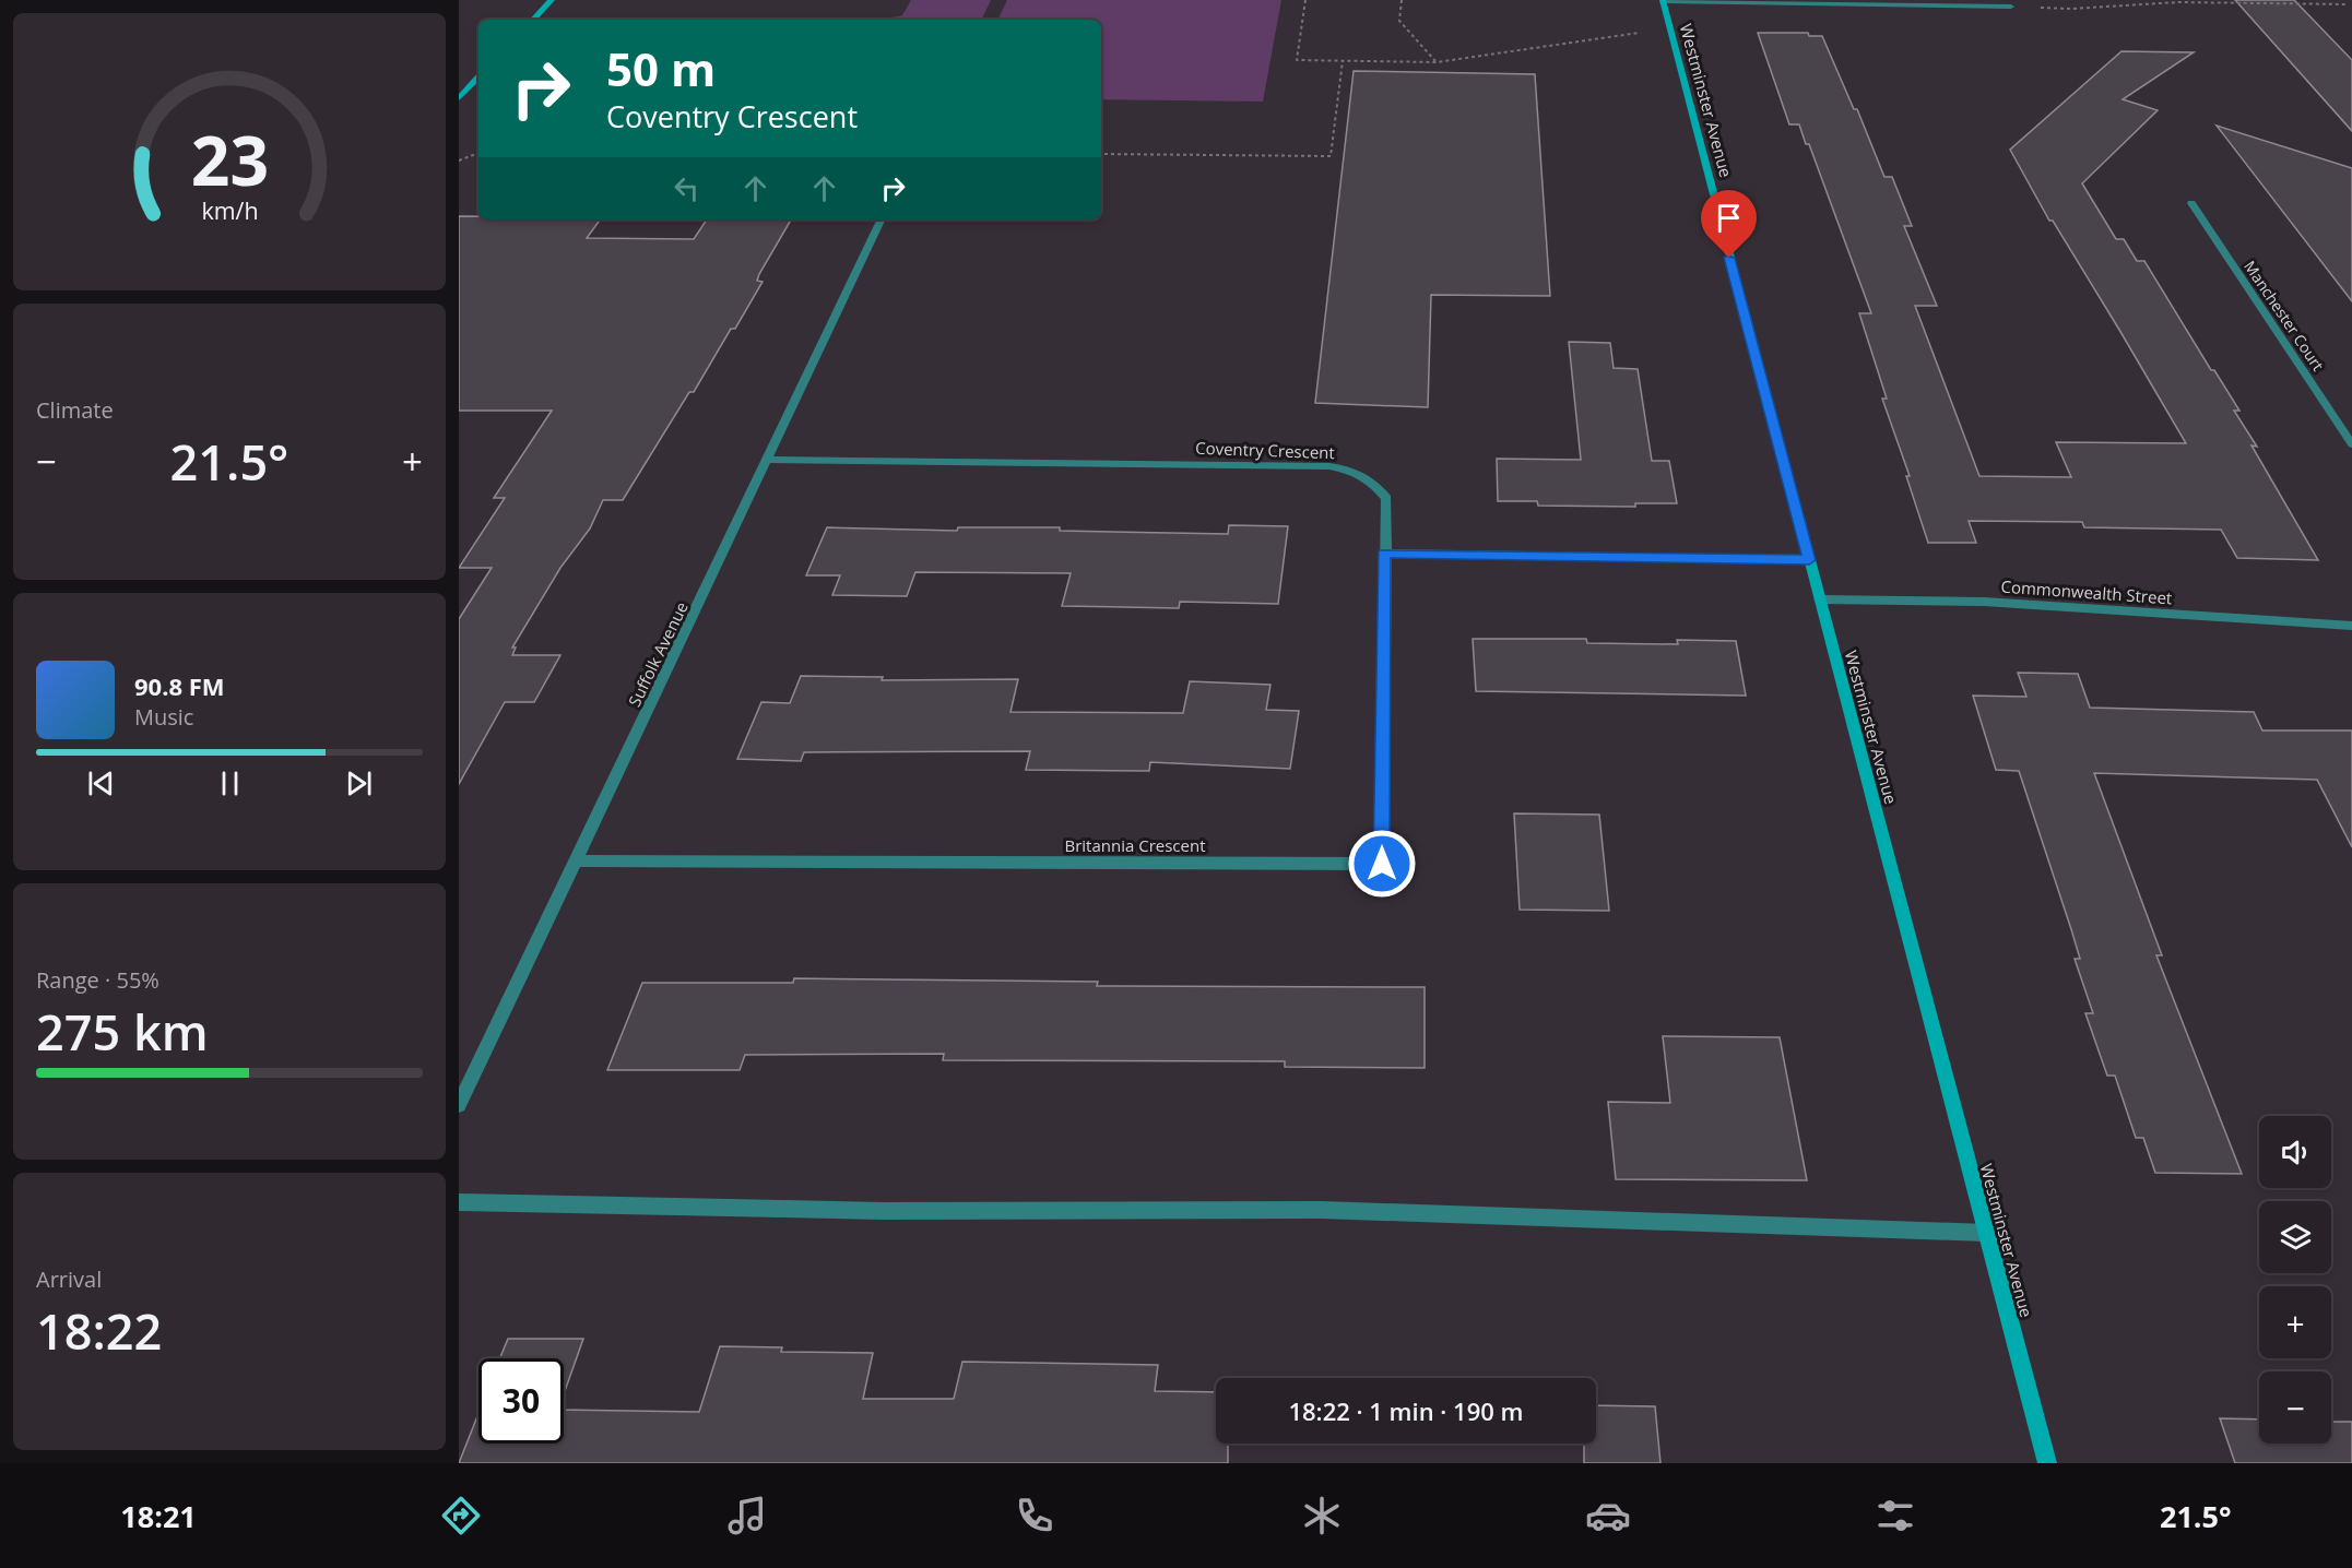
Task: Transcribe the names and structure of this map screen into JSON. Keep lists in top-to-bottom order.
{
  "streets": {
    "street": [
      "Westminster Avenue",
      "Manchester Court",
      "Coventry Crescent",
      "Commonwealth Street",
      "Suffolk Avenue",
      "Britannia Crescent"
    ]
  },
  "crossings": [
    ["Westminster Avenue", "Commonwealth Street"],
    ["Coventry Crescent", "Suffolk Avenue"],
    ["Coventry Crescent", "Britannia Crescent"],
    ["Suffolk Avenue", "Britannia Crescent"]
  ],
  "page": {
    "turn": ["50 m", "Coventry Crescent"],
    "tile": [
      "Climate",
      ["Range · 55%", "275 km"],
      ["Arrival", "18:22"]
    ],
    "heat": ["−", "21.5°", "+"],
    "song": ["90.8 FM", "Music"],
    "map_buttons": ["+", "−"],
    "limit": "30",
    "trip": "18:22 · 1 min · 190 m",
    "tabs": ["18:21", "21.5°"],
    "gauge": ["23", "km/h"]
  }
}
